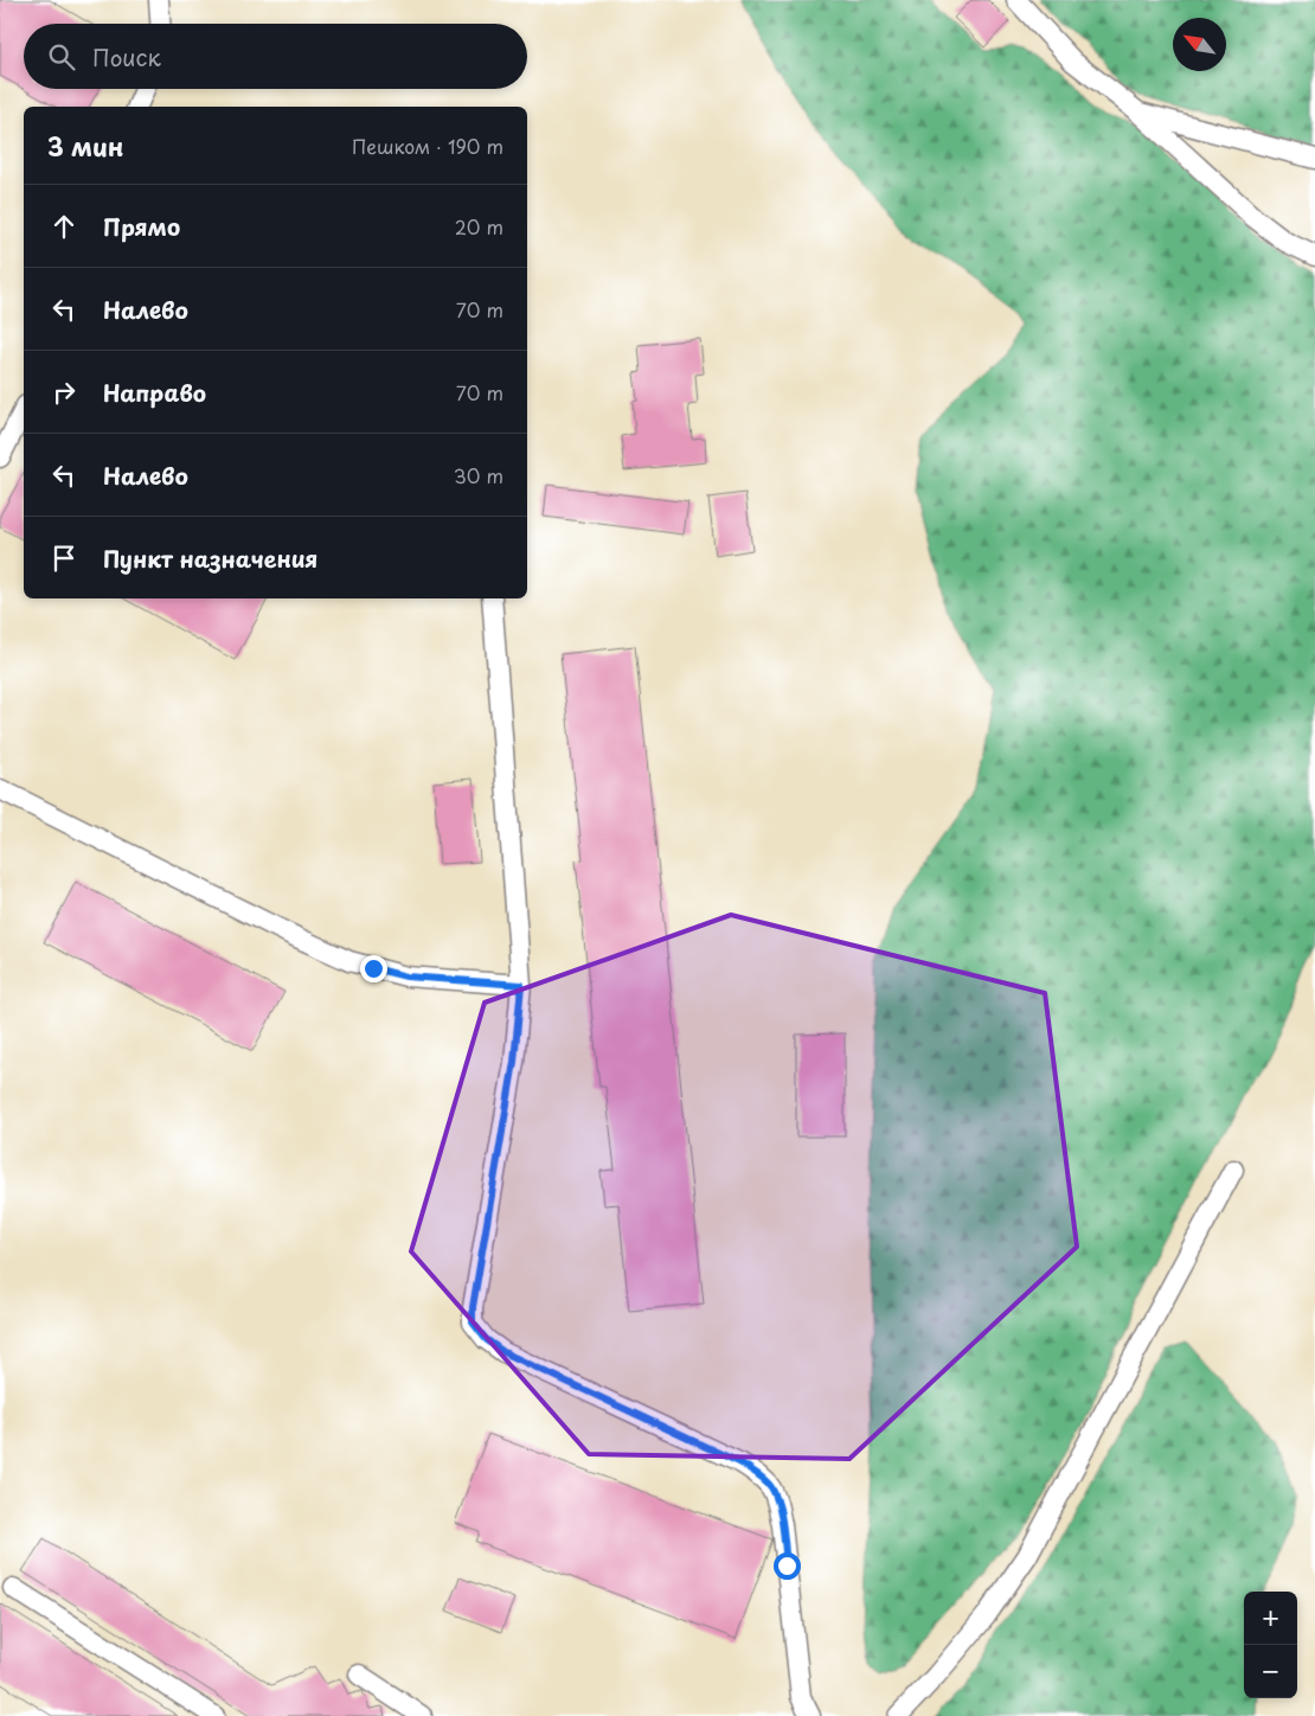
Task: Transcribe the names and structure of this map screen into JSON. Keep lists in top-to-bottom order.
{
  "north": "top left",
  "page": {
    "search": "Поиск",
    "heading": ["3 мин", "Пешком · 190 m"],
    "list": [
      ["Прямо", "20 m"],
      ["Налево", "70 m"],
      ["Направо", "70 m"],
      ["Налево", "30 m"],
      "Пункт назначения"
    ],
    "map_buttons": ["+", "−"]
  }
}
